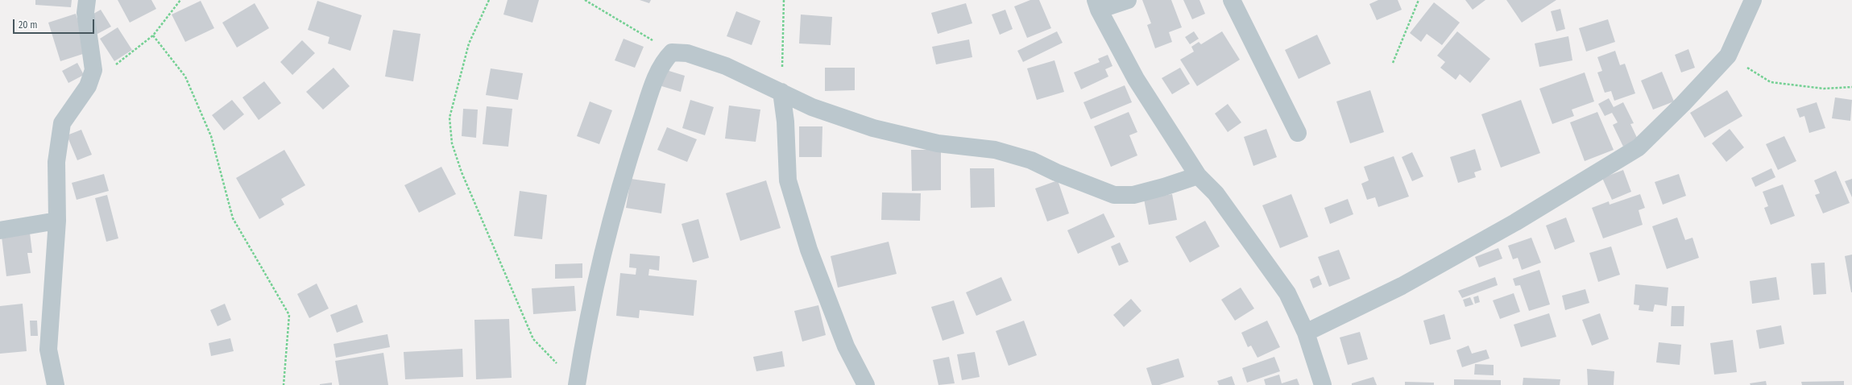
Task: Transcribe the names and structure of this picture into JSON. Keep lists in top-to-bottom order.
{
  "scale_bar": "20 m"
}
